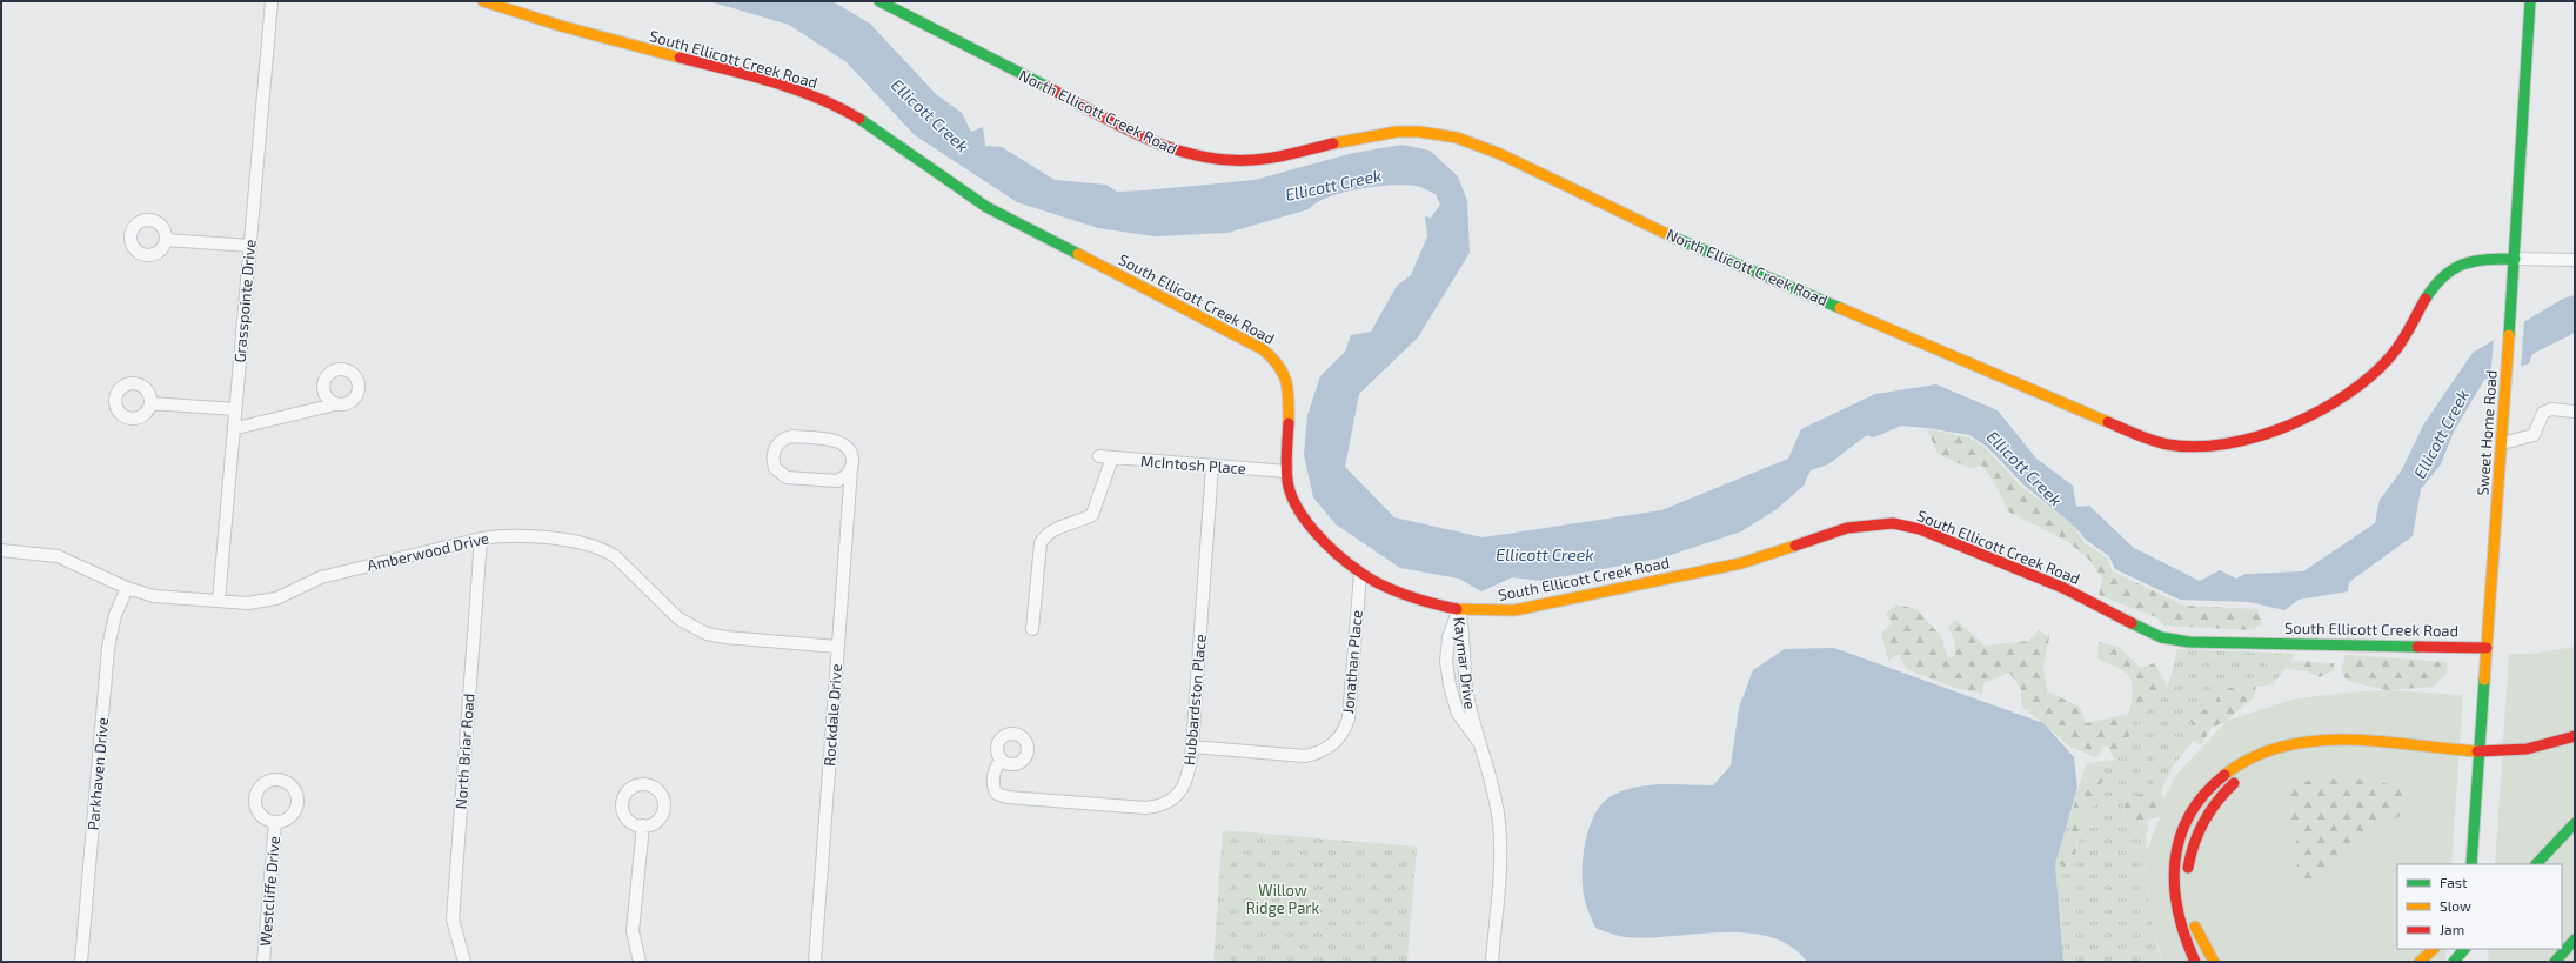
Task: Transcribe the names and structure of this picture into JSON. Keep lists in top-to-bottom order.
{
  "streets": {
    "main road": ["South Ellicott Creek Road", "North Ellicott Creek Road", "Sweet Home Road"],
    "street": [
      "Grasspointe Drive",
      "McIntosh Place",
      "Amberwood Drive",
      "Jonathan Place",
      "Kaymar Drive",
      "Hubbardston Place",
      "Rockdale Drive",
      "North Briar Road",
      "Parkhaven Drive",
      "Westcliffe Drive"
    ]
  },
  "crossings": [
    ["South Ellicott Creek Road", "Sweet Home Road"],
    ["South Ellicott Creek Road", "McIntosh Place"],
    ["South Ellicott Creek Road", "Jonathan Place"],
    ["South Ellicott Creek Road", "Kaymar Drive"],
    ["North Ellicott Creek Road", "Sweet Home Road"],
    ["Grasspointe Drive", "Amberwood Drive"],
    ["McIntosh Place", "Hubbardston Place"],
    ["Amberwood Drive", "Rockdale Drive"],
    ["Amberwood Drive", "North Briar Road"],
    ["Amberwood Drive", "Parkhaven Drive"],
    ["Jonathan Place", "Hubbardston Place"]
  ],
  "water": ["Ellicott Creek"],
  "parks": ["Willow Ridge Park"],
  "legend": ["Fast", "Slow", "Jam"]
}
